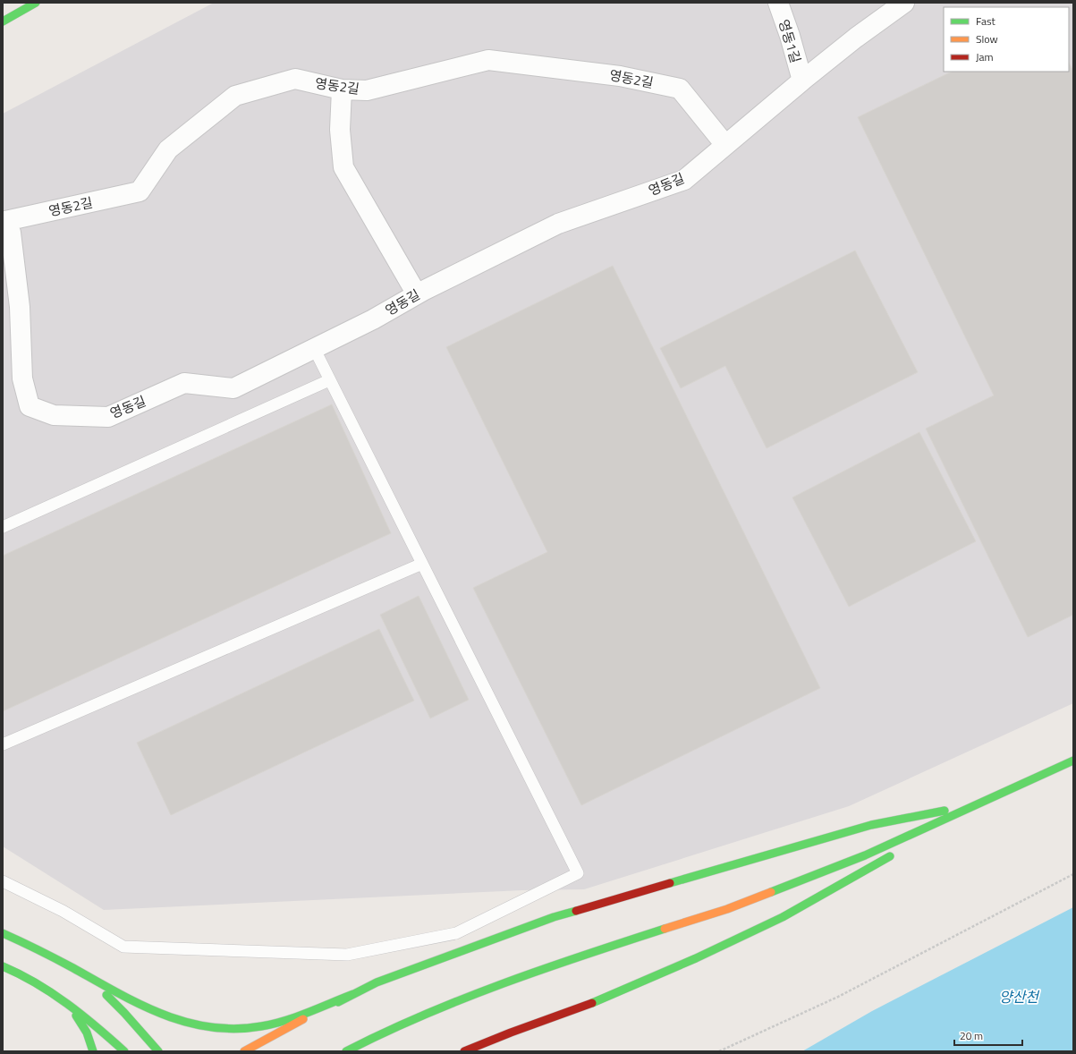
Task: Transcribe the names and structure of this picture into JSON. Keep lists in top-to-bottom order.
{
  "streets": {
    "street": ["영동1길", "영동2길", "영동길"]
  },
  "crossings": [
    ["영동1길", "영동길"],
    ["영동2길", "영동길"]
  ],
  "water": ["양산천"],
  "legend": ["Fast", "Slow", "Jam"],
  "scale_bar": "20 m"
}
